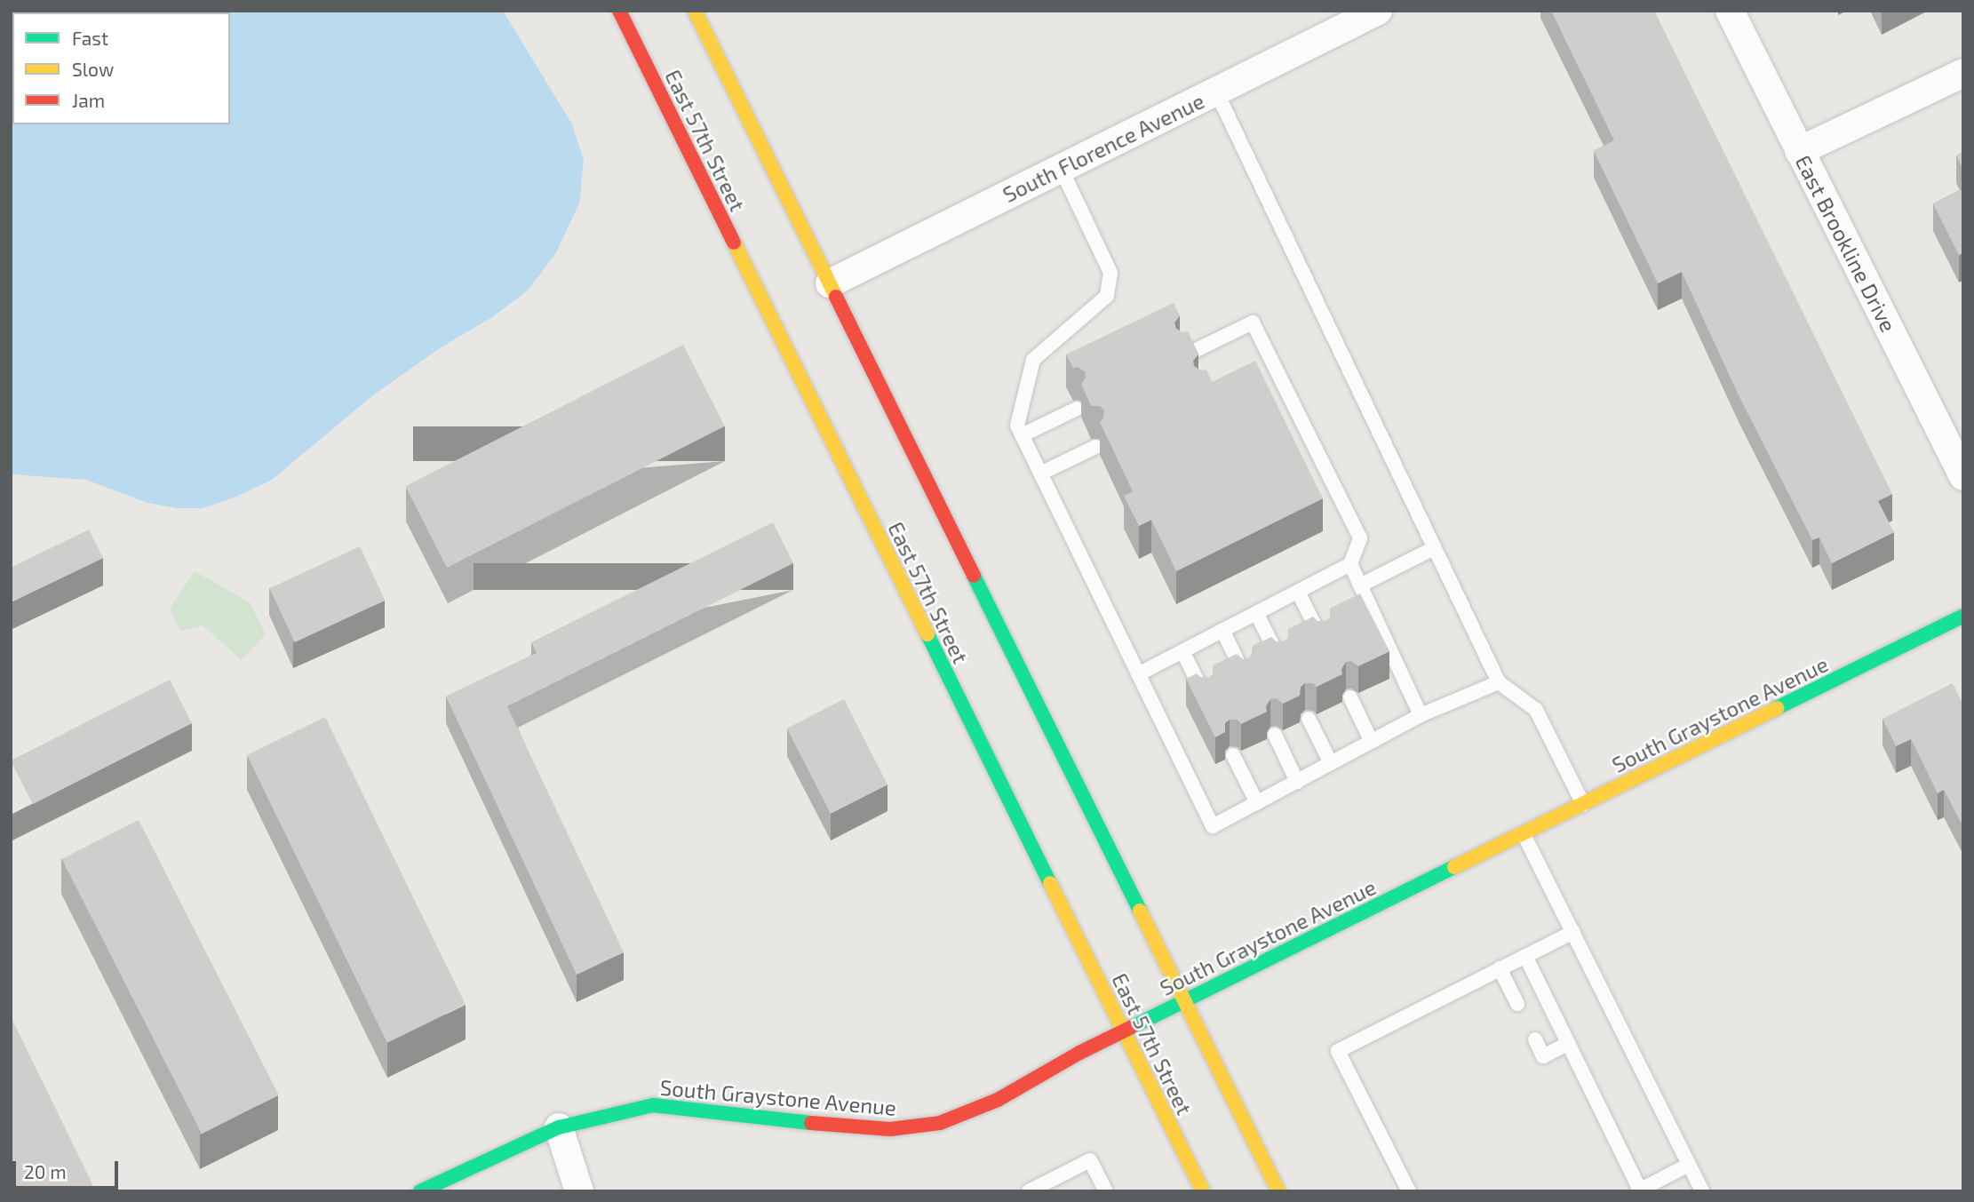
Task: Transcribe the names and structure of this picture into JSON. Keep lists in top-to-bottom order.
{
  "streets": {
    "main road": ["East 57th Street", "South Graystone Avenue"],
    "street": ["South Florence Avenue", "East Brookline Drive"]
  },
  "crossings": [
    ["East 57th Street", "South Graystone Avenue"]
  ],
  "legend": ["Fast", "Slow", "Jam"],
  "scale_bar": "20 m"
}
